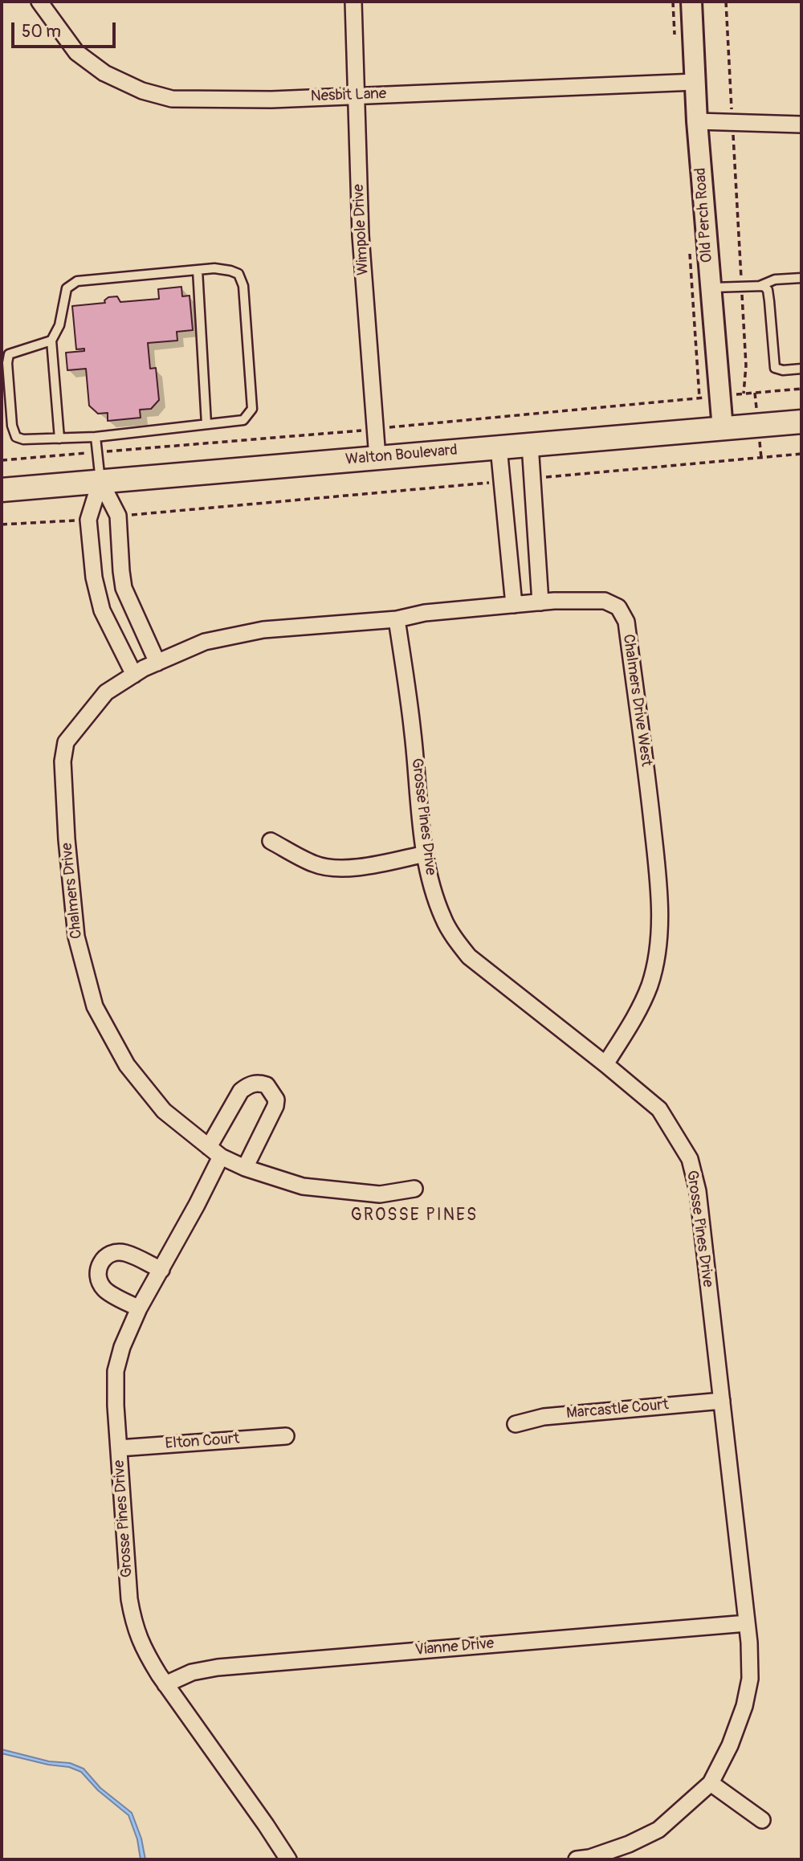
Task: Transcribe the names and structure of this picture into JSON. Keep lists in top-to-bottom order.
{
  "streets": {
    "main road": ["Walton Boulevard"],
    "street": [
      "Nesbit Lane",
      "Old Perch Road",
      "Wimpole Drive",
      "Chalmers Drive West",
      "Grosse Pines Drive",
      "Chalmers Drive",
      "Marcastle Court",
      "Elton Court",
      "Vianne Drive"
    ]
  },
  "crossings": [
    ["Nesbit Lane", "Old Perch Road"],
    ["Nesbit Lane", "Wimpole Drive"],
    ["Old Perch Road", "Walton Boulevard"],
    ["Wimpole Drive", "Walton Boulevard"],
    ["Chalmers Drive West", "Grosse Pines Drive"],
    ["Chalmers Drive West", "Chalmers Drive"],
    ["Grosse Pines Drive", "Chalmers Drive"],
    ["Grosse Pines Drive", "Marcastle Court"],
    ["Grosse Pines Drive", "Elton Court"],
    ["Grosse Pines Drive", "Vianne Drive"]
  ],
  "districts": ["GROSSE PINES"],
  "scale_bar": "50 m"
}
